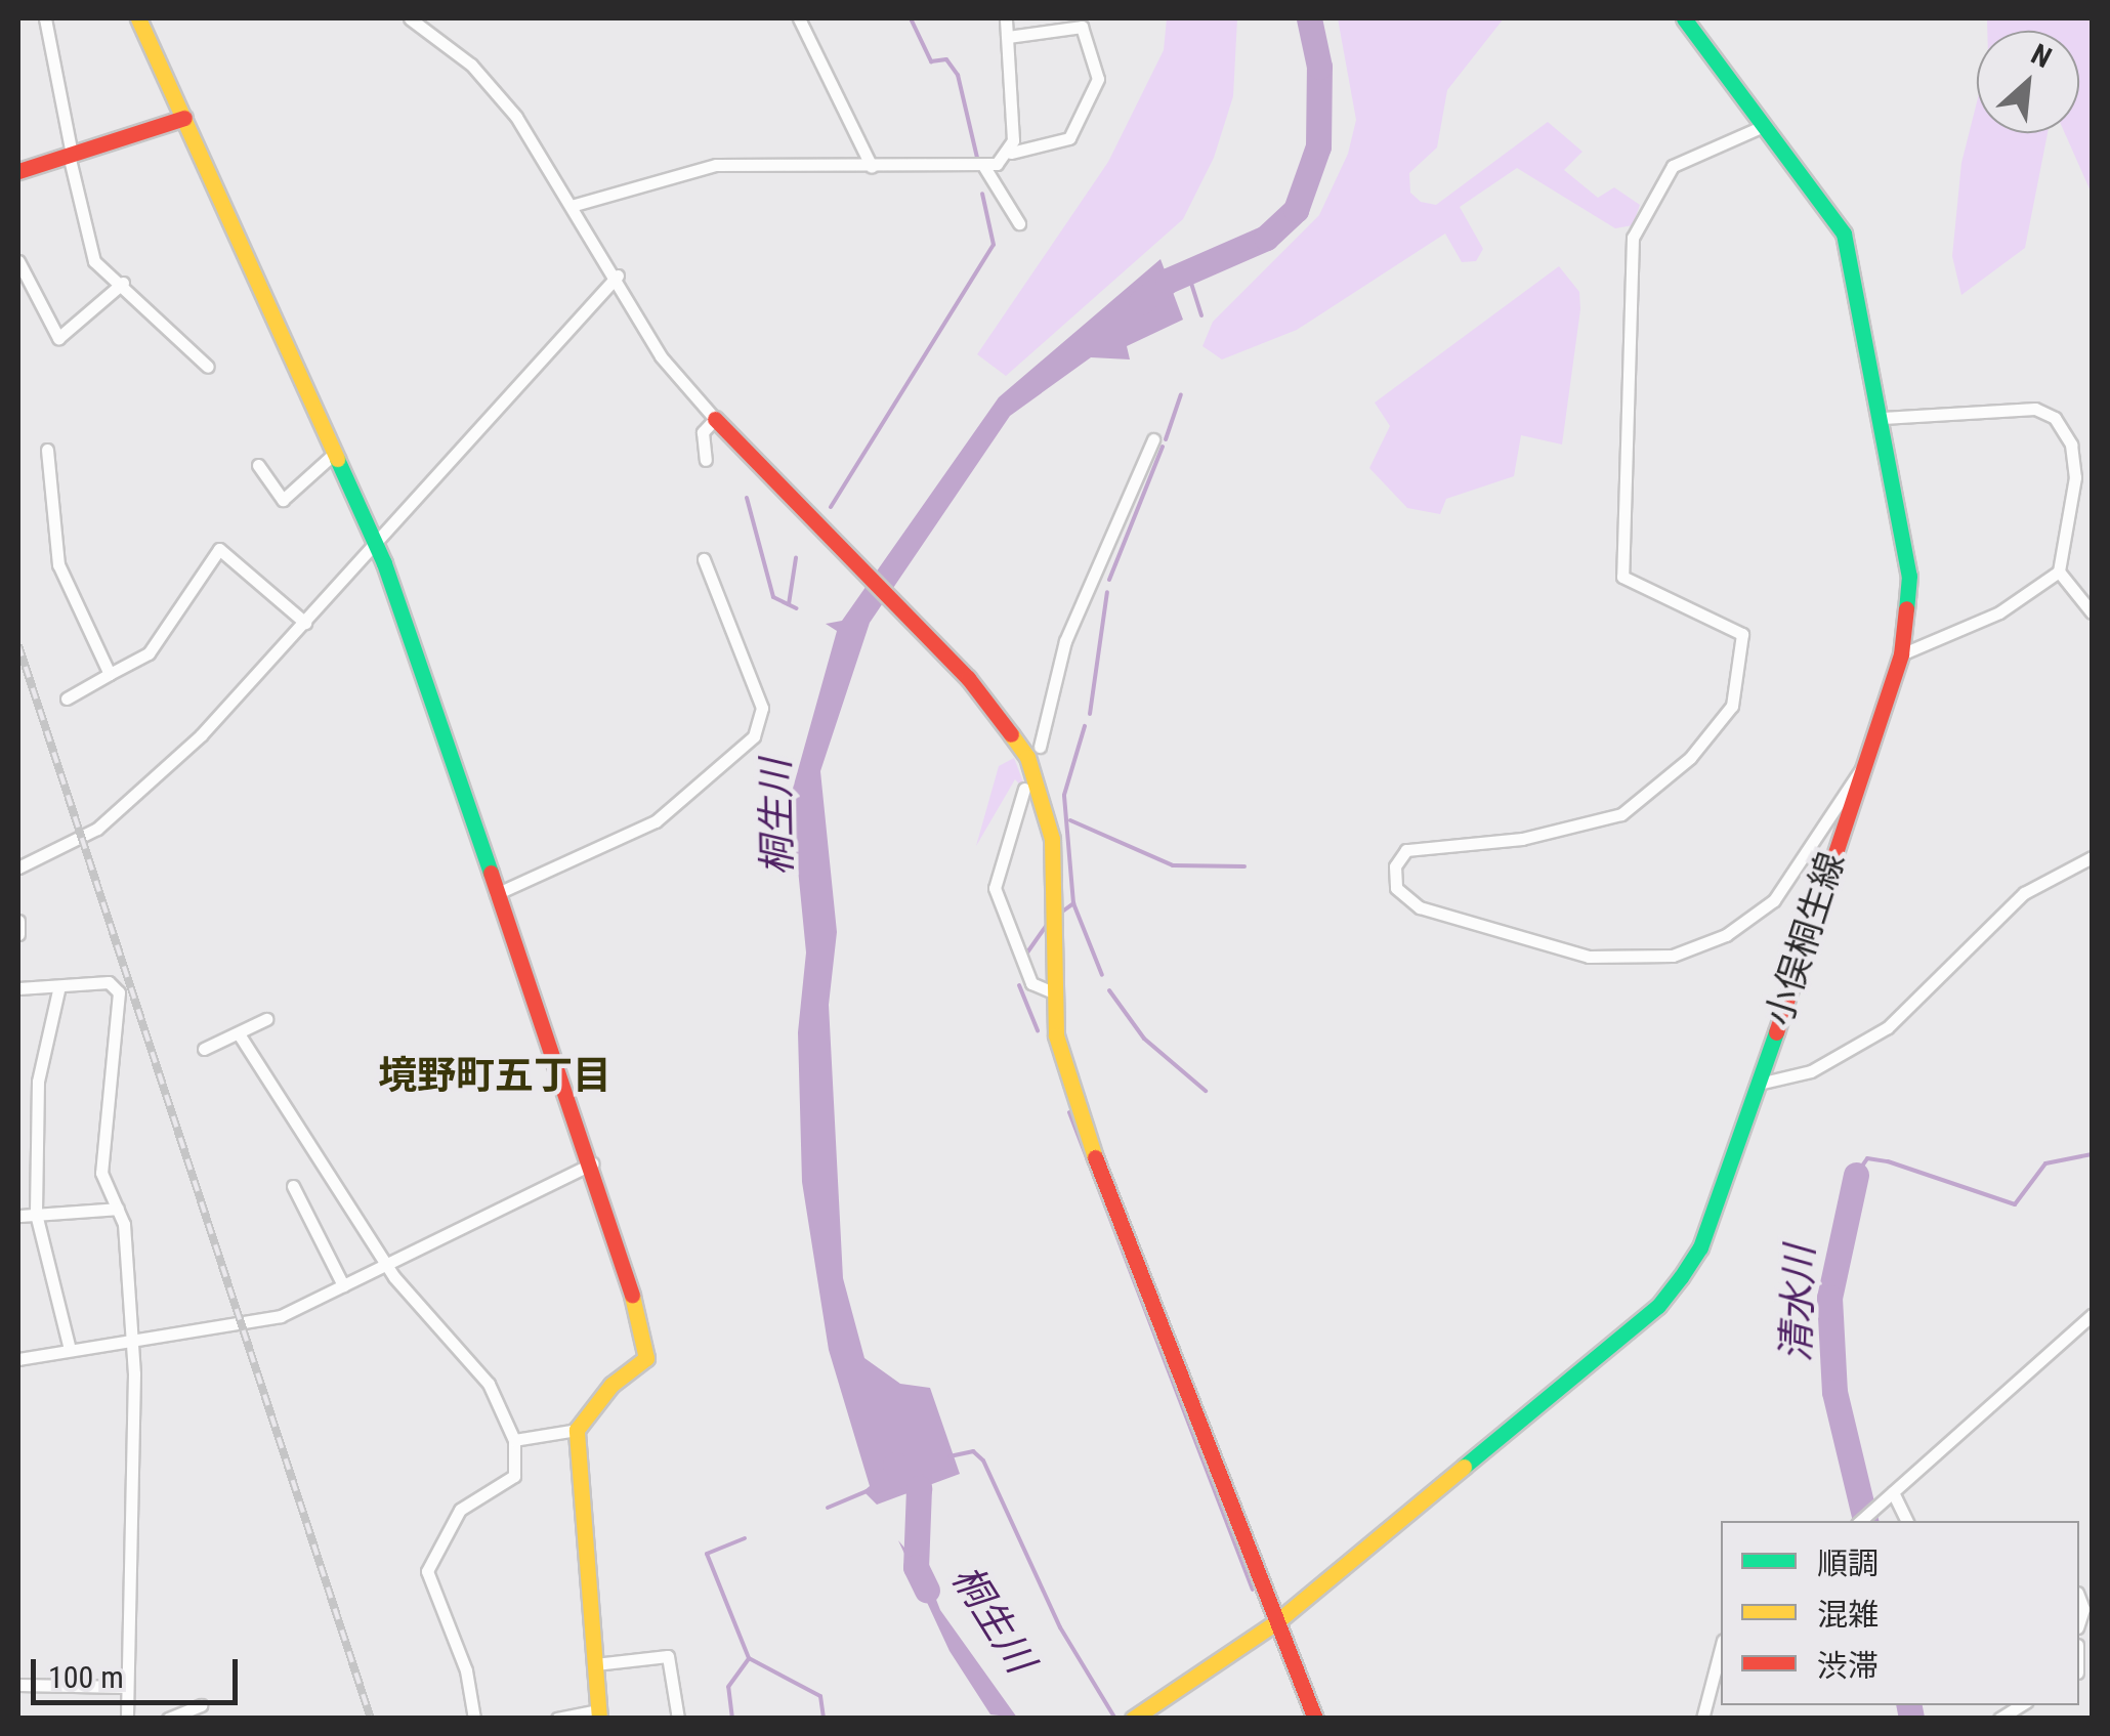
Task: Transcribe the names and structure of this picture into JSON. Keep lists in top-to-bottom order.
{
  "streets": {
    "street": ["小俣桐生線"]
  },
  "districts": ["境野町五丁目"],
  "water": ["桐生川", "清水川"],
  "legend": ["順調", "混雑", "渋滞"],
  "scale_bar": "100 m",
  "north": "top right"
}
